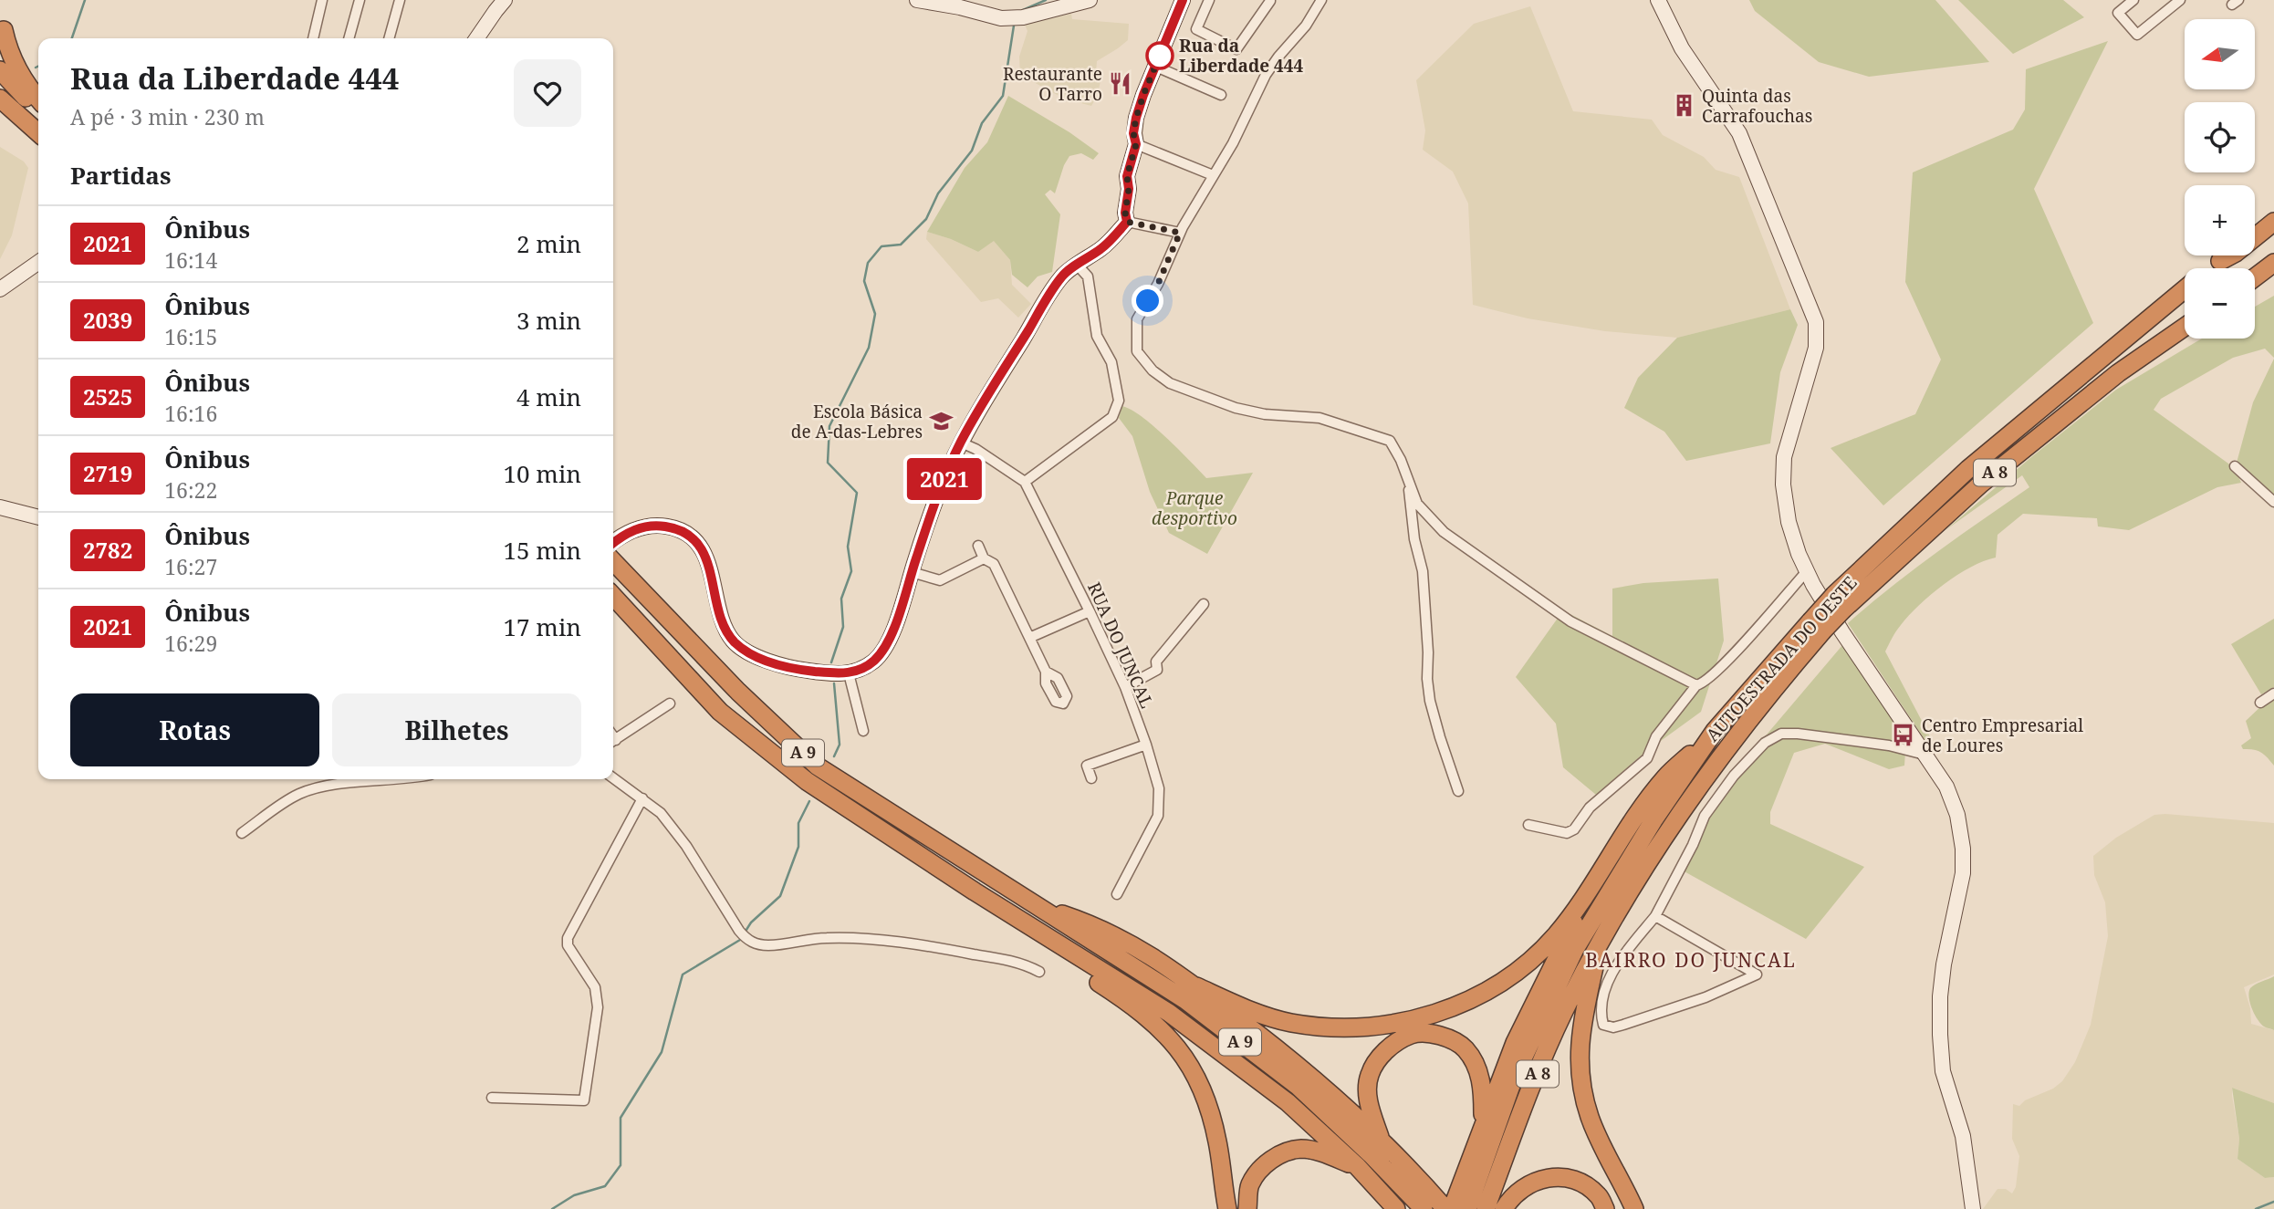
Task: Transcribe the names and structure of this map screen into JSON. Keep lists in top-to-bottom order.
{
  "streets": {
    "highway": ["A 8", "AUTOESTRADA DO OESTE", "A 9"],
    "street": ["RUA DO JUNCAL"]
  },
  "districts": ["BAIRRO DO JUNCAL"],
  "parks": ["Parque desportivo"],
  "places": {
    "other": ["Rua da Liberdade 444"],
    "restaurant": ["Restaurante O Tarro"],
    "building": ["Quinta das Carrafouchas"],
    "school or university": ["Escola Básica de A-das-Lebres"],
    "bus stop": ["Centro Empresarial de Loures"]
  },
  "lines": ["bus line 2021"],
  "north": "left",
  "page": {
    "on_map": "2021",
    "map_buttons": ["+", "−"],
    "heading": [
      ["Rua da Liberdade 444", "A pé · 3 min · 230 m"],
      "Partidas"
    ],
    "list": [
      {
        "mark": "2021",
        "name": "Ônibus",
        "note": "16:14",
        "value": "2 min"
      },
      {
        "mark": "2039",
        "name": "Ônibus",
        "note": "16:15",
        "value": "3 min"
      },
      {
        "mark": "2525",
        "name": "Ônibus",
        "note": "16:16",
        "value": "4 min"
      },
      {
        "mark": "2719",
        "name": "Ônibus",
        "note": "16:22",
        "value": "10 min"
      },
      {
        "mark": "2782",
        "name": "Ônibus",
        "note": "16:27",
        "value": "15 min"
      },
      {
        "mark": "2021",
        "name": "Ônibus",
        "note": "16:29",
        "value": "17 min"
      }
    ],
    "buttons": ["Rotas", "Bilhetes"]
  }
}
